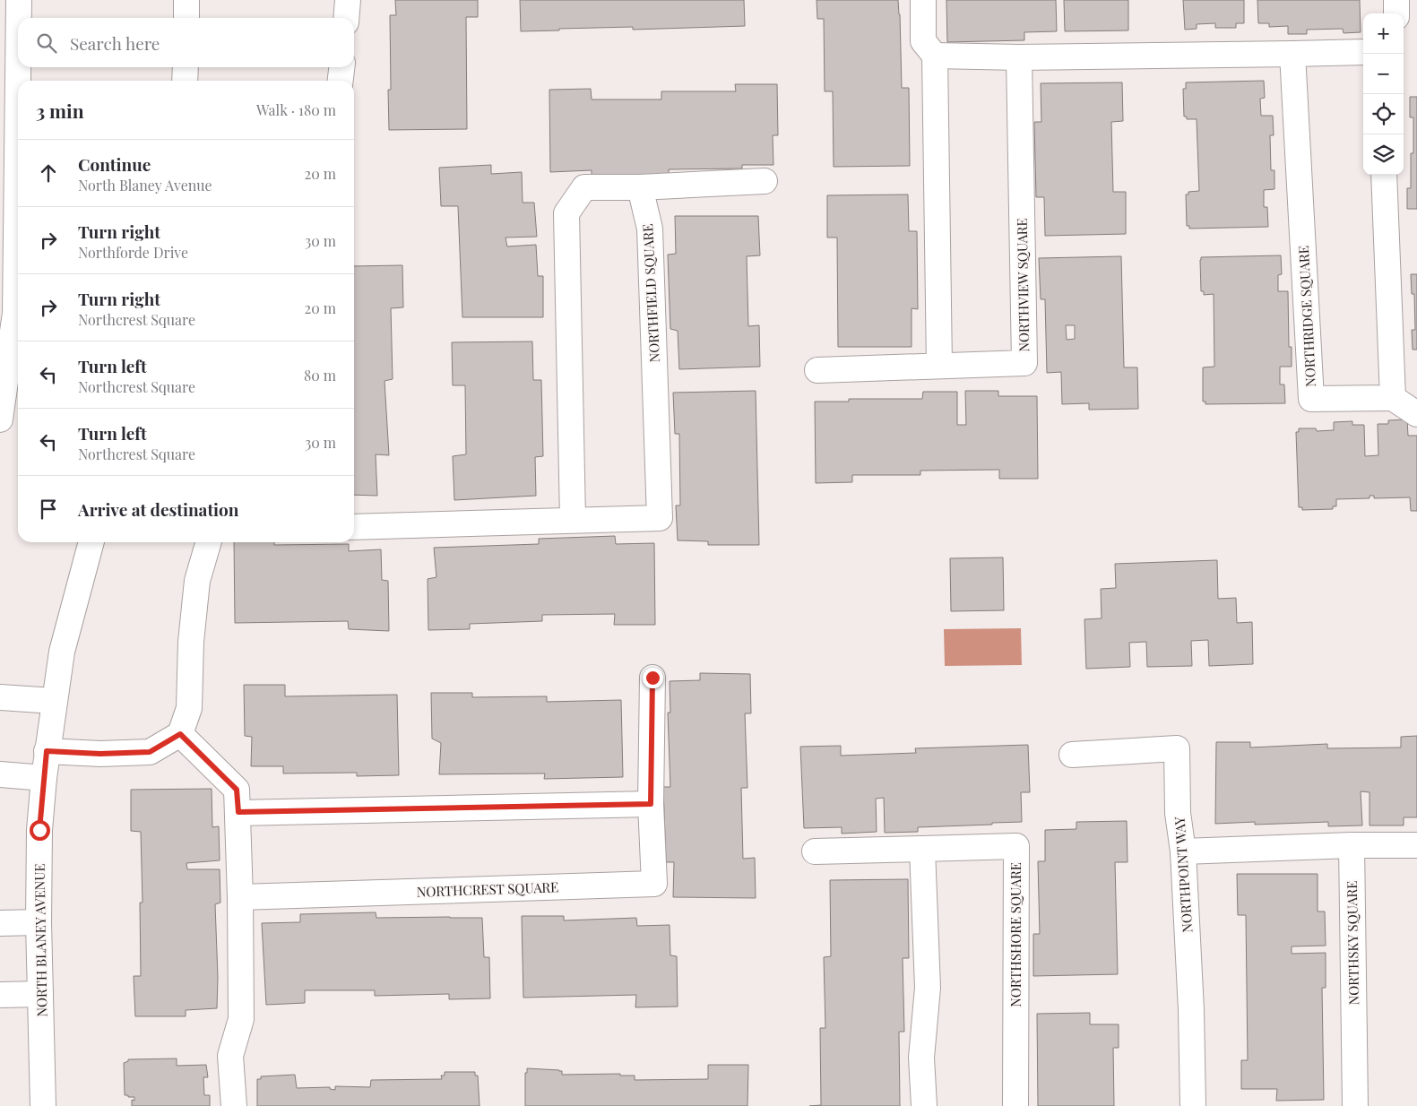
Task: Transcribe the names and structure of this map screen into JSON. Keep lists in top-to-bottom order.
{
  "streets": {
    "street": [
      "NORTHVIEW SQUARE",
      "NORTHFIELD SQUARE",
      "NORTHRIDGE SQUARE",
      "NORTHPOINT WAY",
      "NORTHCREST SQUARE",
      "NORTHSHORE SQUARE",
      "NORTH BLANEY AVENUE",
      "NORTHSKY SQUARE"
    ]
  },
  "page": {
    "map_buttons": ["+", "−"],
    "search": "Search here",
    "heading": ["3 min", "Walk · 180 m"],
    "list": [
      ["Continue", "North Blaney Avenue", "20 m"],
      ["Turn right", "Northforde Drive", "30 m"],
      ["Turn right", "Northcrest Square", "20 m"],
      ["Turn left", "Northcrest Square", "80 m"],
      ["Turn left", "Northcrest Square", "30 m"],
      "Arrive at destination"
    ]
  }
}
